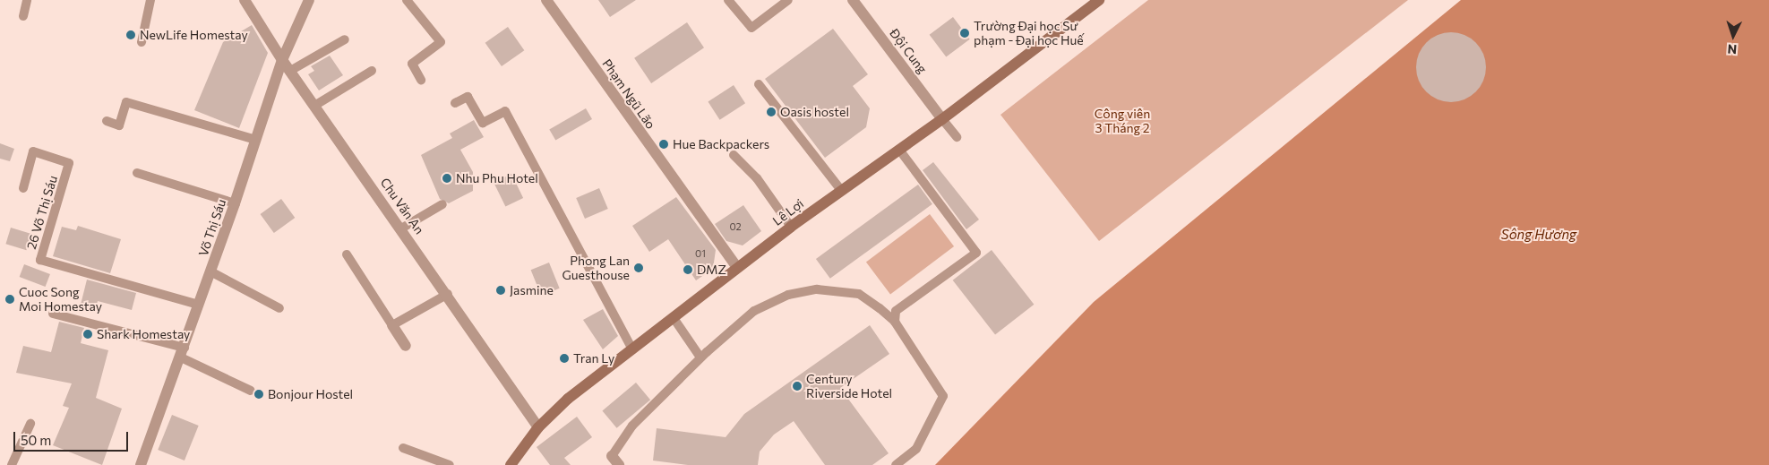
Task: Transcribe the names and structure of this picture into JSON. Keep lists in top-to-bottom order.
{
  "streets": {
    "main road": ["Lê Lợi"],
    "street": [
      "Đội Cung",
      "Phạm Ngũ Lão",
      "Chu Văn An",
      "Võ Thị Sáu"
    ],
    "lane": ["26 Võ Thị Sáu"]
  },
  "crossings": [
    ["Đội Cung", "Lê Lợi"],
    ["Phạm Ngũ Lão", "Lê Lợi"],
    ["Chu Văn An", "Lê Lợi"],
    ["Chu Văn An", "Võ Thị Sáu"],
    ["26 Võ Thị Sáu", "Võ Thị Sáu"]
  ],
  "water": ["Sông Hương"],
  "parks": ["Công viên 3 Tháng 2"],
  "places": [
    "Trường Đại học Sư phạm - Đại học Huế",
    "NewLife Homestay",
    "Oasis hostel",
    "Hue Backpackers",
    "Nhu Phu Hotel",
    "Phong Lan Guesthouse",
    "DMZ",
    "Jasmine",
    "Cuoc Song Moi Homestay",
    "Shark Homestay",
    "Tran Ly",
    "Century Riverside Hotel",
    "Bonjour Hostel"
  ],
  "house_numbers": ["02", "01"],
  "scale_bar": "50 m",
  "north": "bottom"
}
